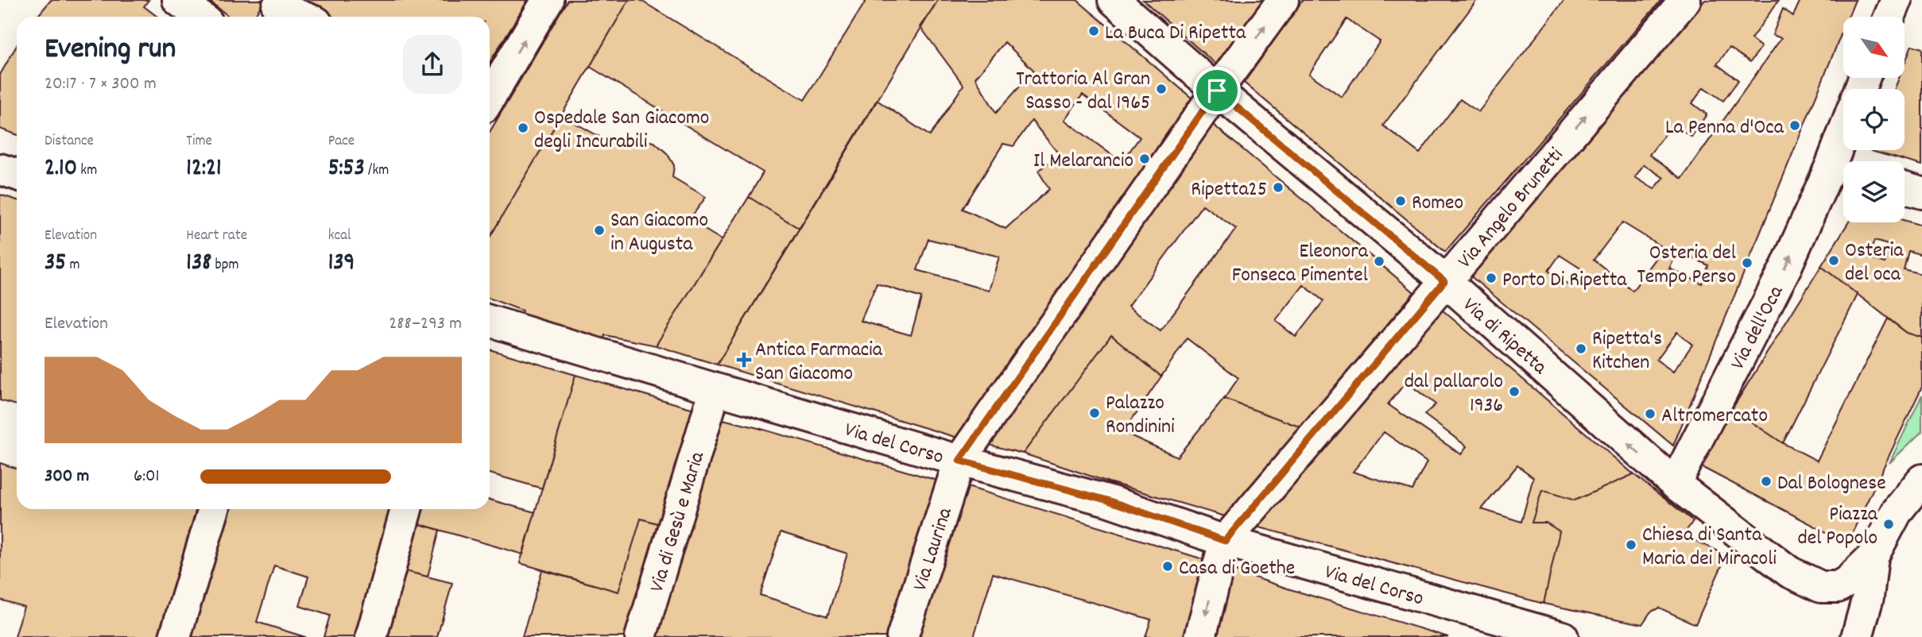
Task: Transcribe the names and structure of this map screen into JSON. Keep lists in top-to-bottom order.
{
  "streets": {
    "street": [
      "Via Angelo Brunetti",
      "Via dell'Oca",
      "Via di Ripetta",
      "Via del Corso",
      "Via di Gesù e Maria",
      "Via Laurina"
    ]
  },
  "crossings": [
    ["Via Angelo Brunetti", "Via di Ripetta"],
    ["Via Angelo Brunetti", "Via del Corso"],
    ["Via dell'Oca", "Via di Ripetta"],
    ["Via di Ripetta", "Via Laurina"],
    ["Via del Corso", "Via Laurina"]
  ],
  "one_way": ["Via Angelo Brunetti"],
  "places": {
    "other": [
      "La Buca Di Ripetta",
      "Trattoria Al Gran Sasso - dal 1965",
      "La Penna d'Oca",
      "Ospedale San Giacomo degli Incurabili",
      "Il Melarancio",
      "Ripetta25",
      "Romeo",
      "San Giacomo in Augusta",
      "Osteria del oca",
      "Eleonora Fonseca Pimentel",
      "Osteria del Tempo Perso",
      "Porto Di Ripetta",
      "Ripetta's Kitchen",
      "dal pallarolo 1936",
      "Palazzo Rondinini",
      "Altromercato",
      "Dal Bolognese",
      "Piazza del Popolo",
      "Chiesa di Santa Maria dei Miracoli",
      "Casa di Goethe"
    ],
    "health": ["Antica Farmacia San Giacomo"]
  },
  "north": "bottom right",
  "page": {
    "heading": ["Evening run", "20:17 · 7 × 300 m"],
    "stats": [
      ["Distance", "2.10 km"],
      ["Time", "12:21"],
      ["Pace", "5:53 /km"],
      ["Elevation", "35 m"],
      ["Heart rate", "138 bpm"],
      ["kcal", "139"]
    ],
    "chart": ["Elevation", "288–293 m"],
    "list": [
      {
        "name": "300 m",
        "note": "6:01"
      }
    ]
  }
}
